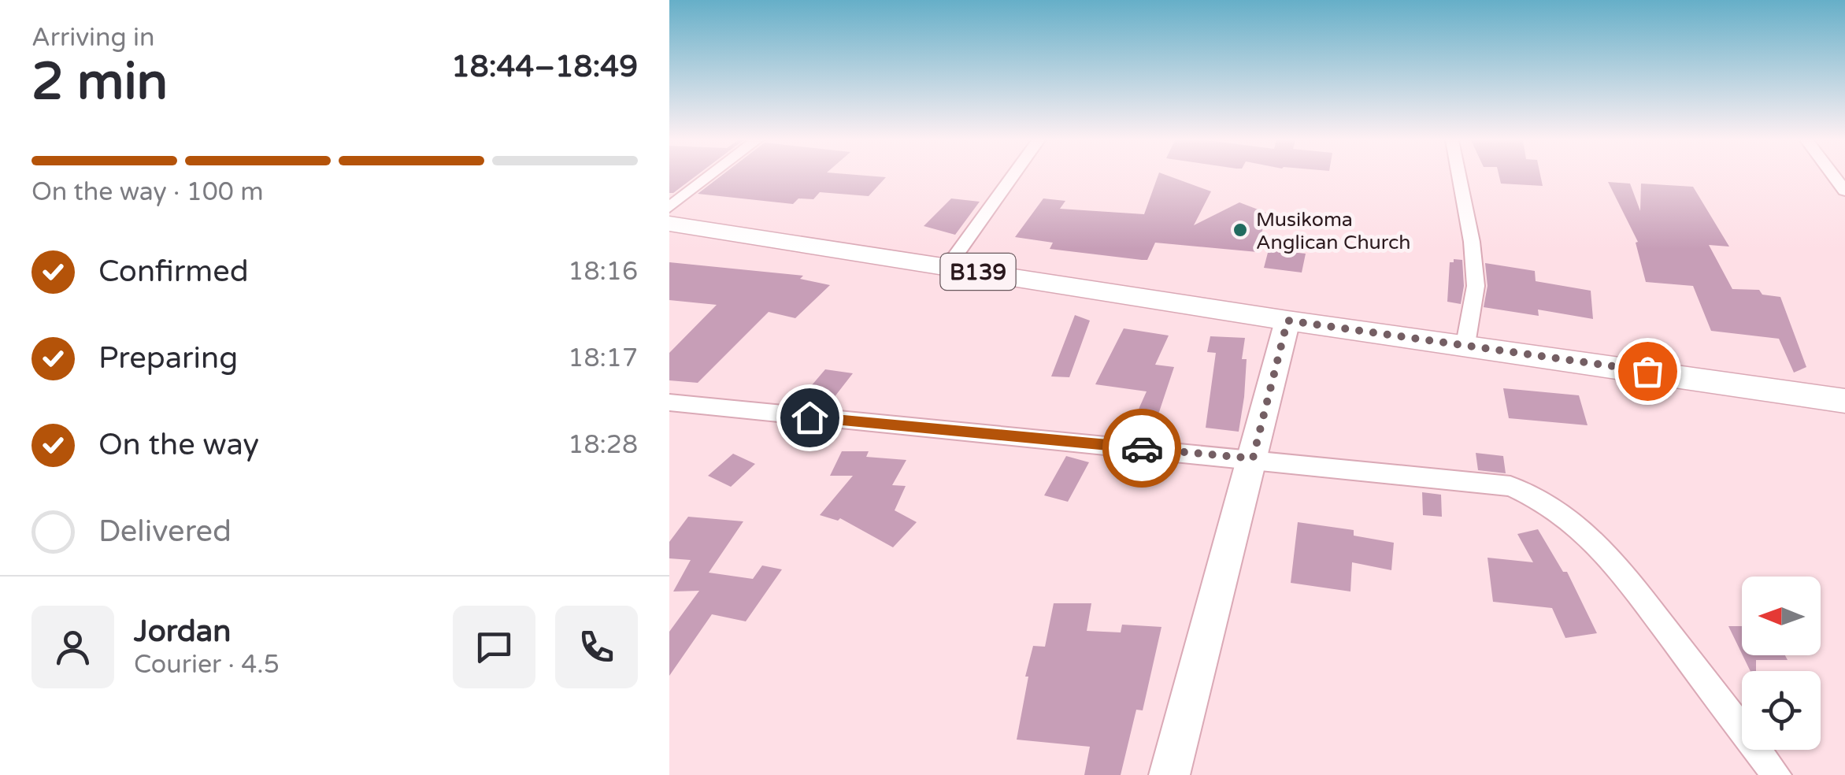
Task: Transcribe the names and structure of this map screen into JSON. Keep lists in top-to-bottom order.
{
  "streets": {
    "main road": ["B139"]
  },
  "places": ["Musikoma Anglican Church"],
  "north": "left",
  "page": {
    "heading": ["2 min", "Arriving in", "18:44–18:49"],
    "panel": ["Jordan", "Courier · 4.5"],
    "bar": "On the way · 100 m",
    "list": [
      ["Confirmed", "18:16"],
      ["Preparing", "18:17"],
      ["On the way", "18:28"],
      "Delivered"
    ]
  }
}
